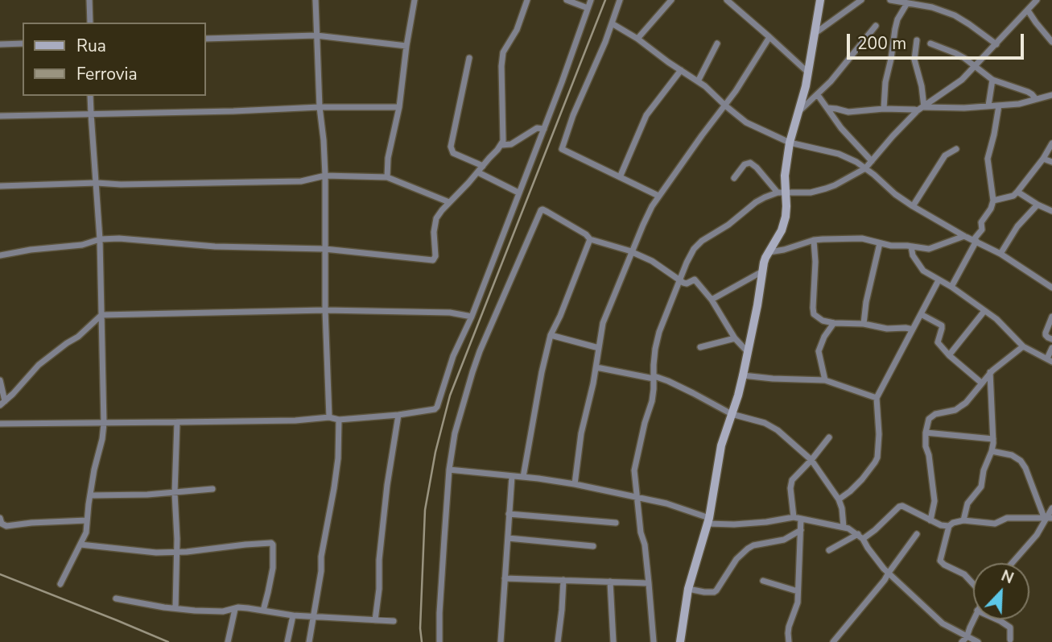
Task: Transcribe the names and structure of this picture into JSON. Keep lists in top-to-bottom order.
{
  "legend": ["Rua", "Ferrovia"],
  "scale_bar": "200 m",
  "north": "top right"
}
